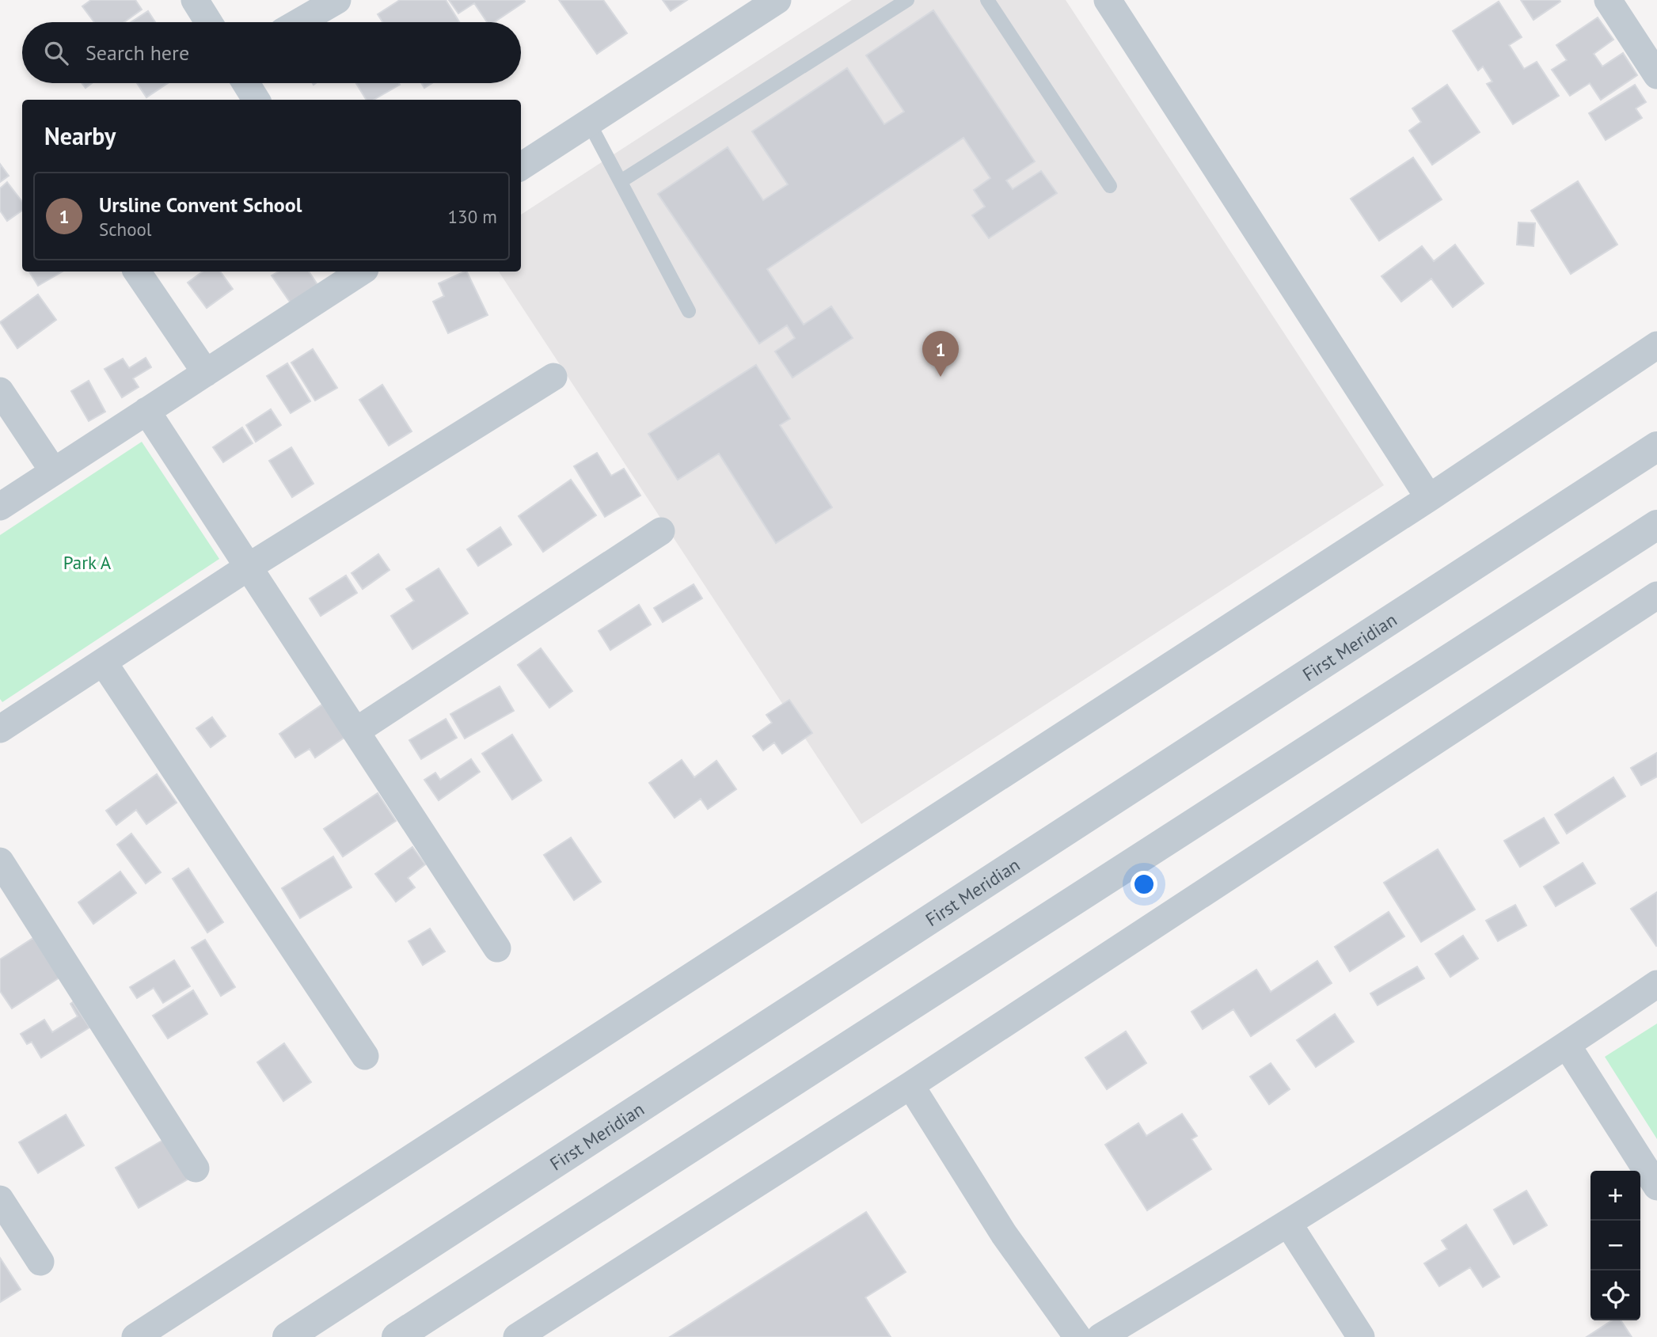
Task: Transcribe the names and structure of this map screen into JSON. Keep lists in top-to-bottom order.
{
  "streets": {
    "street": ["First Meridian"]
  },
  "parks": ["Park A"],
  "page": {
    "search": "Search here",
    "heading": "Nearby",
    "list": [
      {
        "mark": "1",
        "name": "Ursline Convent School",
        "note": "School",
        "value": "130 m"
      }
    ],
    "pins": "1",
    "map_buttons": ["+", "−"]
  }
}
